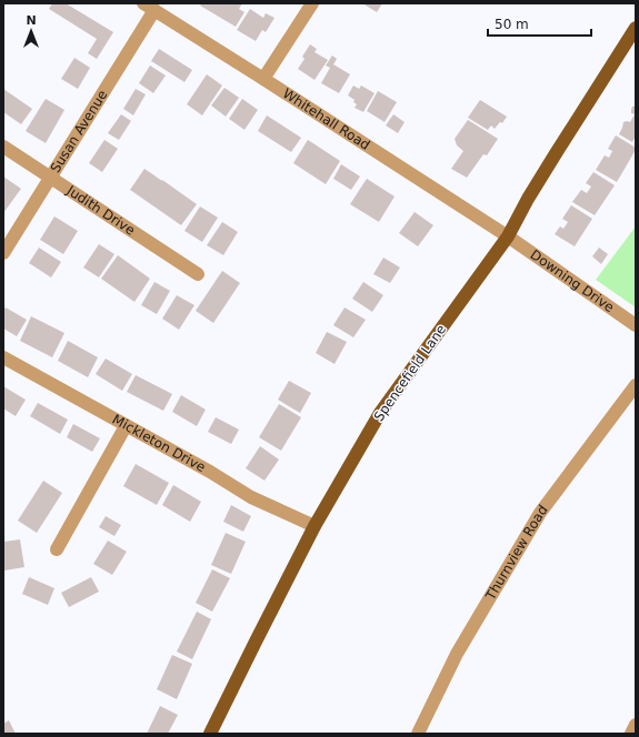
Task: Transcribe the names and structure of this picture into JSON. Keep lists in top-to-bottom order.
{
  "streets": {
    "main road": ["Spencefield Lane"],
    "street": [
      "Whitehall Road",
      "Susan Avenue",
      "Judith Drive",
      "Downing Drive",
      "Mickleton Drive",
      "Thurnview Road"
    ]
  },
  "crossings": [
    ["Whitehall Road", "Susan Avenue"],
    ["Whitehall Road", "Downing Drive"],
    ["Whitehall Road", "Spencefield Lane"],
    ["Susan Avenue", "Judith Drive"],
    ["Downing Drive", "Spencefield Lane"],
    ["Spencefield Lane", "Mickleton Drive"]
  ],
  "scale_bar": "50 m",
  "north": "top"
}
